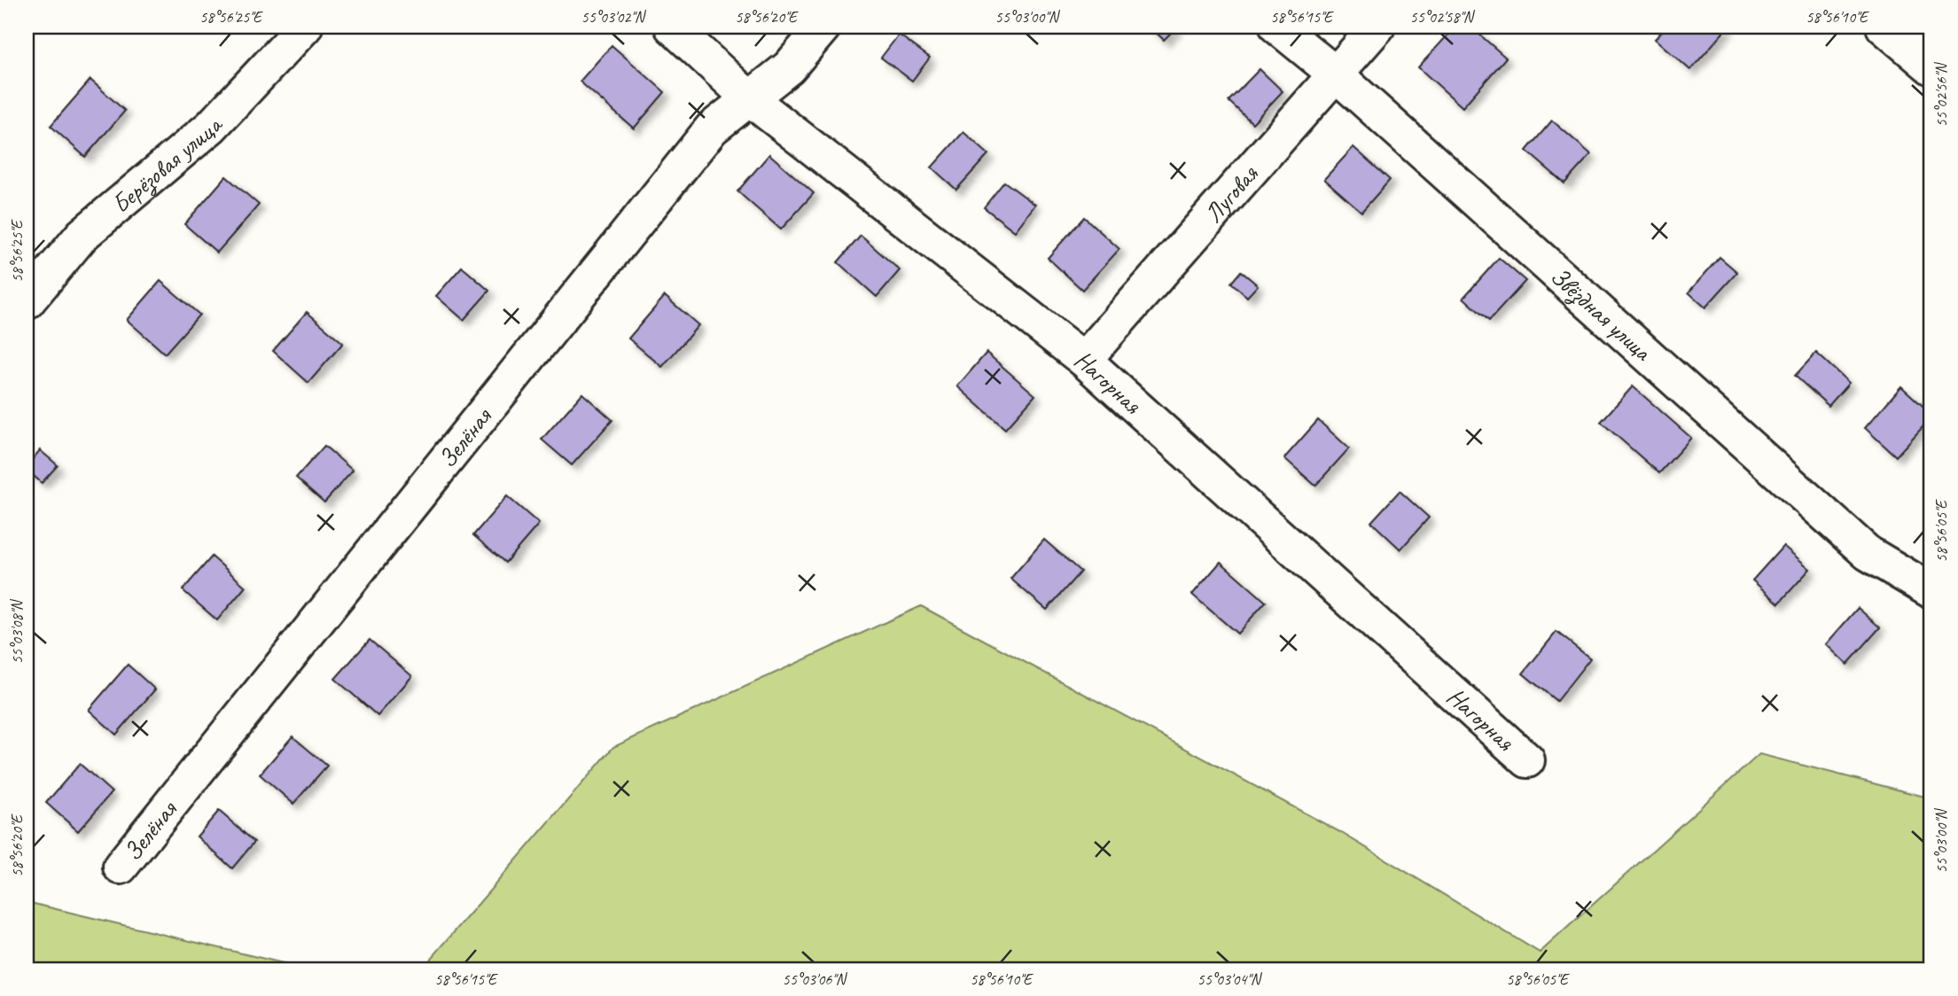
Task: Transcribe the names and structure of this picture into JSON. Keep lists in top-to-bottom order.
{
  "streets": {
    "street": [
      "Берёзовая улица",
      "Луговая",
      "Звёздная улица",
      "Нагорная",
      "Зелёная"
    ]
  },
  "crossings": [
    ["Луговая", "Звёздная улица"],
    ["Луговая", "Нагорная"],
    ["Нагорная", "Зелёная"]
  ],
  "coordinates": [
    "58°56'25\"E",
    "55°03'02\"N",
    "58°56'20\"E",
    "55°03'00\"N",
    "58°56'15\"E",
    "55°02'58\"N",
    "58°56'10\"E",
    "55°02'56\"N",
    "58°56'05\"E",
    "55°03'08\"N",
    "55°03'06\"N",
    "55°03'04\"N"
  ]
}
